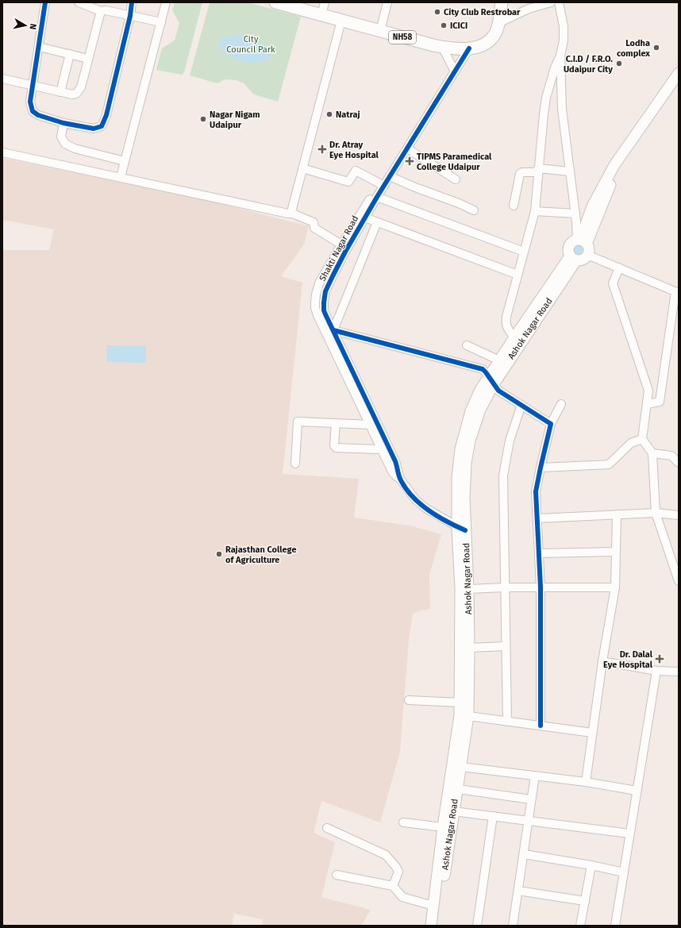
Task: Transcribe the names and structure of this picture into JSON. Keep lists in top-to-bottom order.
{
  "streets": {
    "highway": ["NH58"],
    "main road": ["Ashok Nagar Road"],
    "street": ["Shakti Nagar Road"]
  },
  "crossings": [
    ["NH58", "Shakti Nagar Road"],
    ["Shakti Nagar Road", "Ashok Nagar Road"]
  ],
  "parks": ["City Council Park"],
  "places": {
    "other": [
      "City Club Restrobar",
      "ICICI",
      "Lodha complex",
      "C.I.D / F.R.O. Udaipur City",
      "Natraj",
      "Nagar Nigam Udaipur",
      "Rajasthan College of Agriculture"
    ],
    "health": ["Dr. Atray Eye Hospital", "TIPMS Paramedical College Udaipur", "Dr. Dalal Eye Hospital"]
  },
  "north": "right"
}
